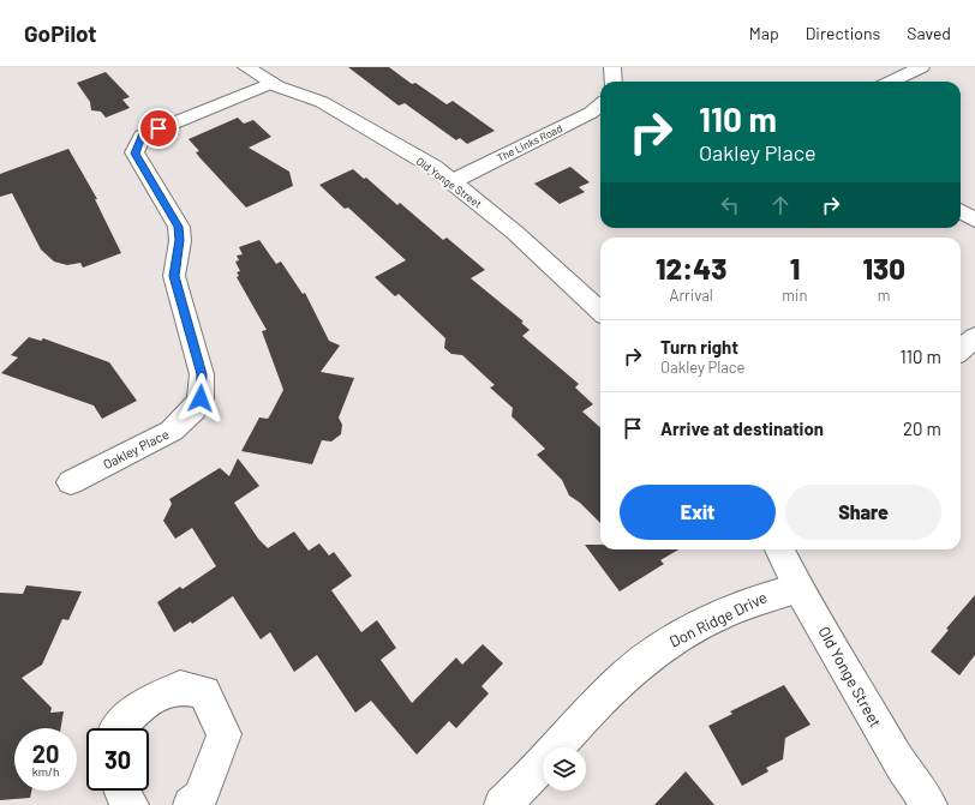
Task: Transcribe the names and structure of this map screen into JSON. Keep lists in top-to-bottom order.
{
  "streets": {
    "street": [
      "The Links Road",
      "Old Yonge Street",
      "Oakley Place",
      "Don Ridge Drive"
    ]
  },
  "crossings": [
    ["The Links Road", "Old Yonge Street"],
    ["Old Yonge Street", "Oakley Place"],
    ["Old Yonge Street", "Don Ridge Drive"]
  ],
  "page": {
    "header": "GoPilot",
    "nav": ["Map", "Directions", "Saved"],
    "turn": ["110 m", "Oakley Place"],
    "eta": [
      "12:43",
      "Arrival",
      "1",
      "min",
      "130",
      "m"
    ],
    "list": [
      {
        "name": "Turn right",
        "note": "Oakley Place",
        "value": "110 m"
      },
      {
        "name": "Arrive at destination",
        "value": "20 m"
      }
    ],
    "buttons": ["Exit", "Share"],
    "speed": "20 km/h",
    "limit": "30"
  }
}
